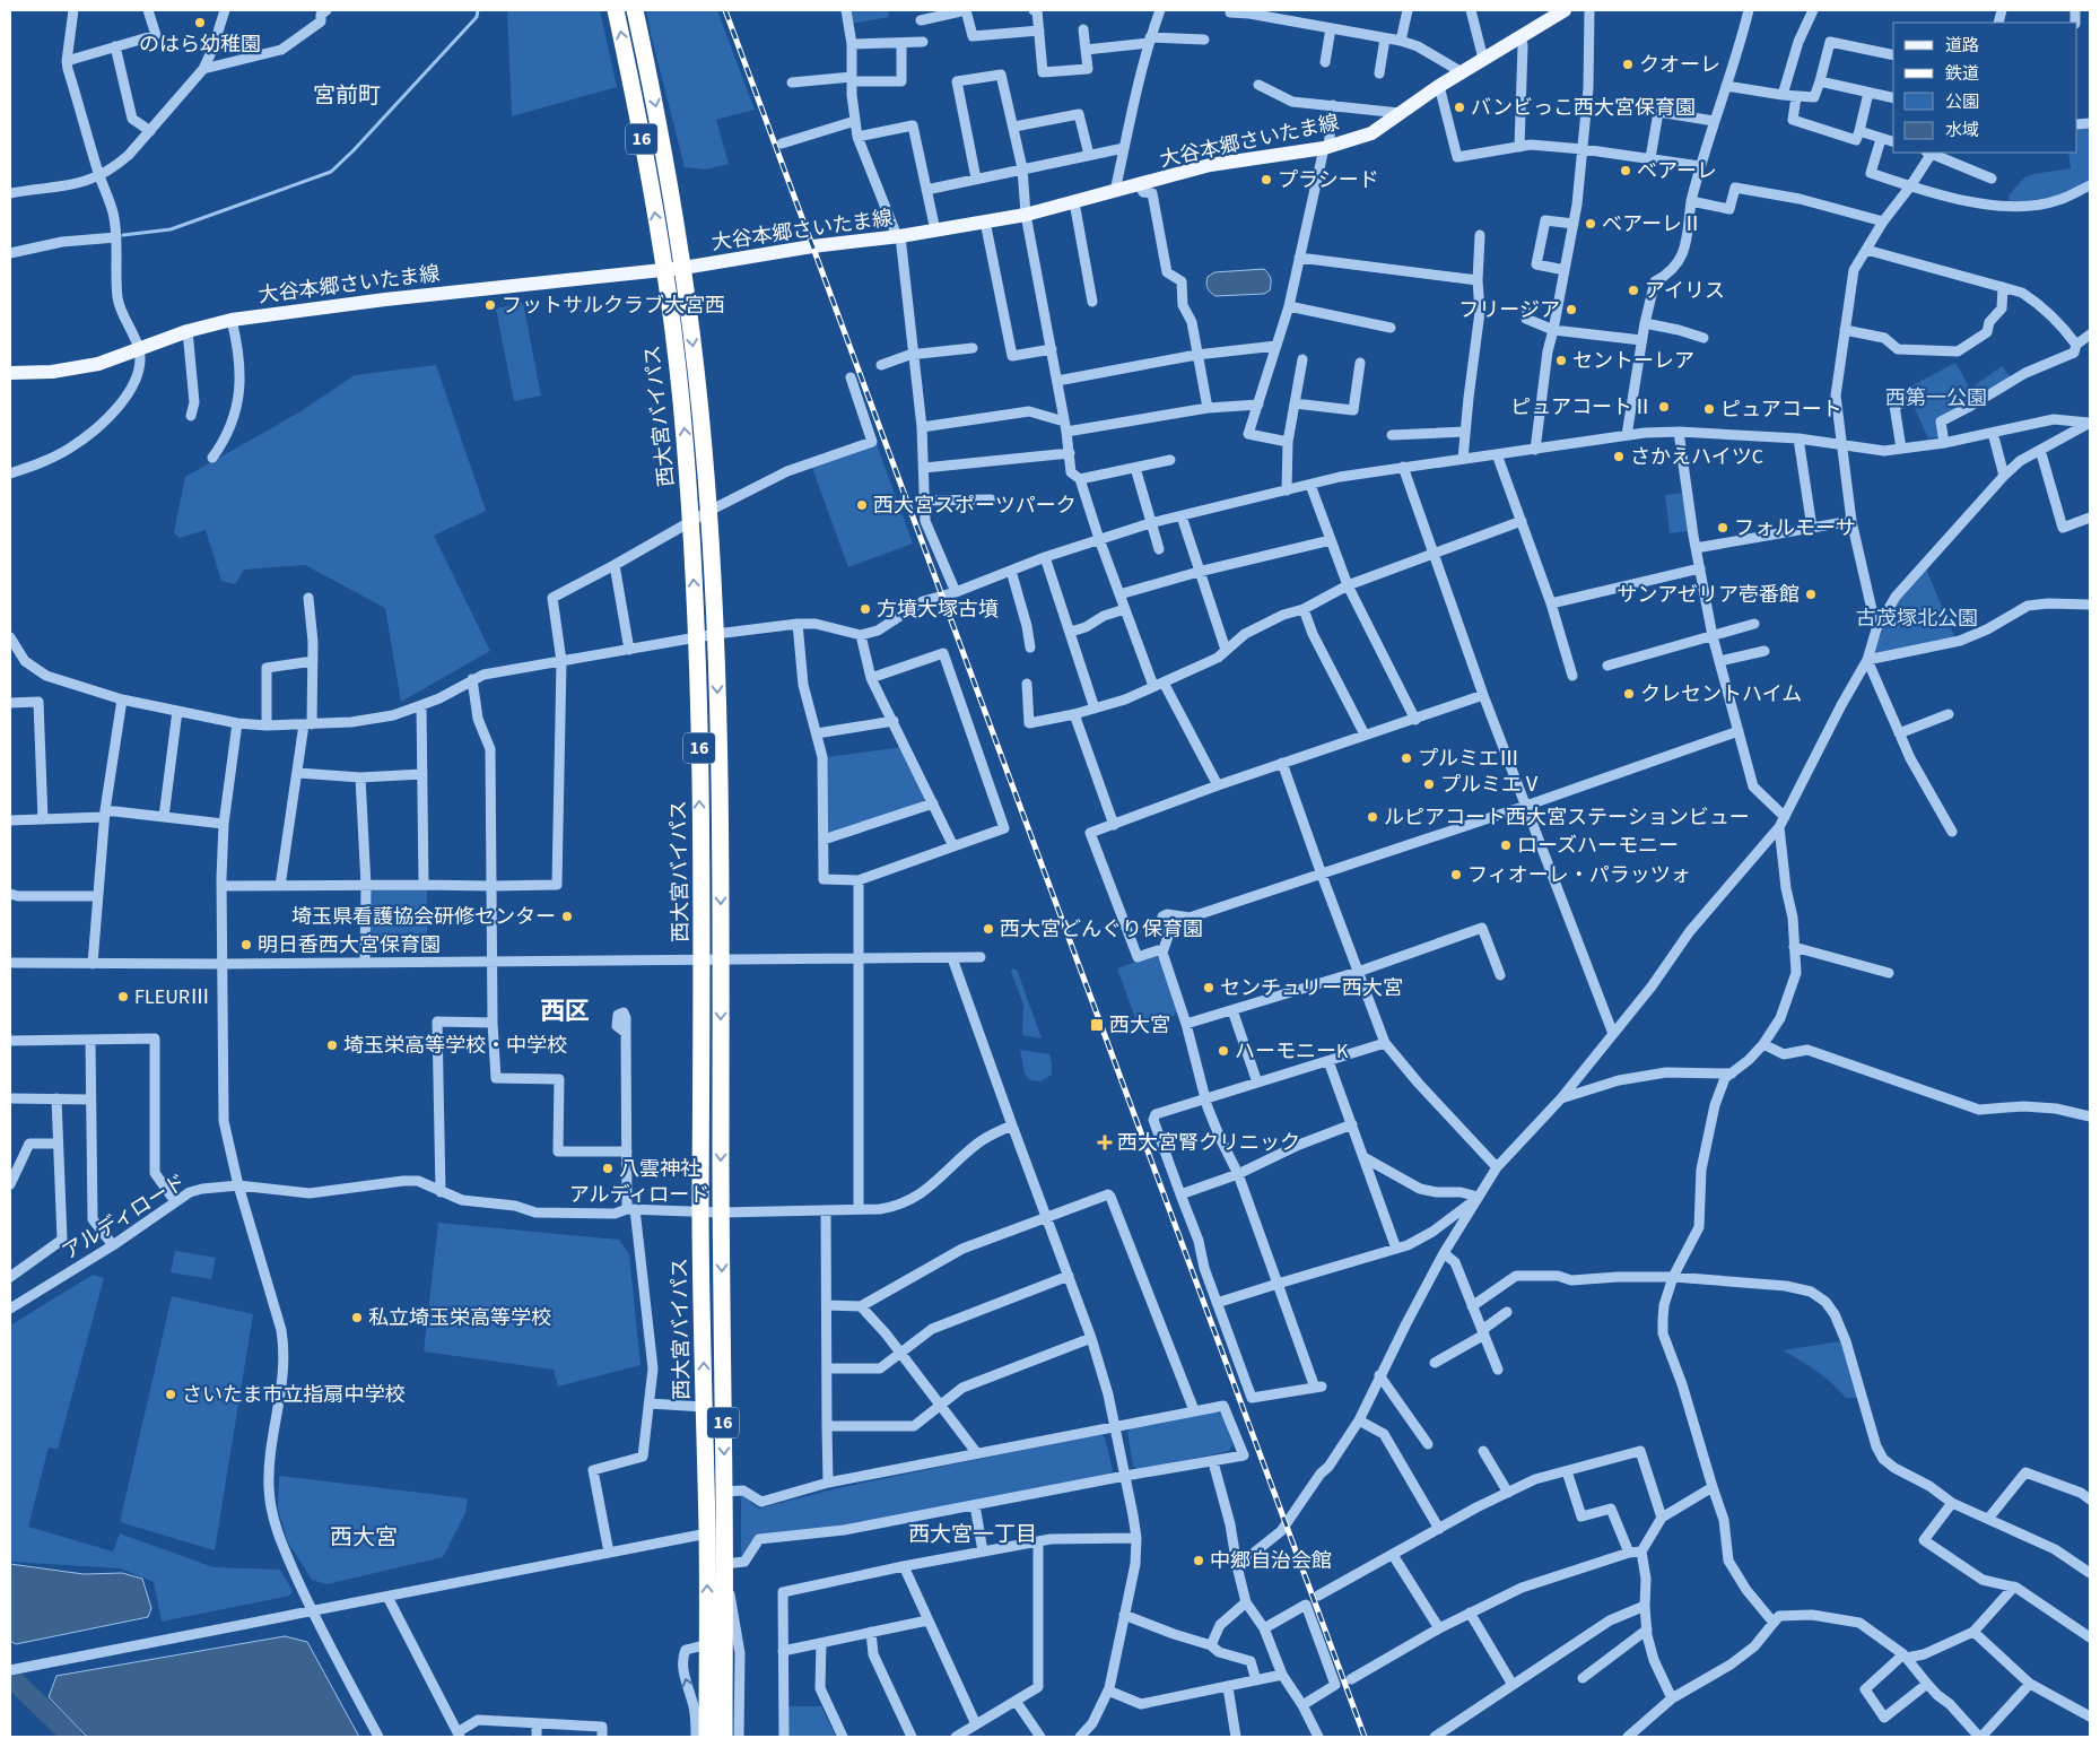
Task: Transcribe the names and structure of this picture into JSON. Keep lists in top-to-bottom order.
{
  "streets": {
    "highway": ["16", "西大宮バイパス"],
    "main road": ["大谷本郷さいたま線"],
    "street": ["アルディロード"]
  },
  "crossings": [
    ["大谷本郷さいたま線", "西大宮バイパス"],
    ["西大宮バイパス", "アルディロード"]
  ],
  "districts": [
    "宮前町",
    "西区",
    "西大宮一丁目",
    "西大宮"
  ],
  "parks": ["西第一公園", "古茂塚北公園"],
  "places": {
    "other": [
      "のはら幼稚園",
      "クオーレ",
      "バンビっこ西大宮保育園",
      "ベアーレ",
      "プラシード",
      "ベアーレⅡ",
      "アイリス",
      "フットサルクラブ大宮西",
      "フリージア",
      "セントーレア",
      "ピュアコートⅡ",
      "ピュアコート",
      "さかえハイツC",
      "西大宮スポーツパーク",
      "フォルモーサ",
      "サンアゼリア壱番館",
      "方墳大塚古墳",
      "クレセントハイム",
      "プルミエⅢ",
      "プルミエⅤ",
      "ルピアコート西大宮ステーションビュー",
      "ローズハーモニー",
      "フィオーレ・パラッツォ",
      "埼玉県看護協会研修センター",
      "西大宮どんぐり保育園",
      "明日香西大宮保育園",
      "センチュリー西大宮",
      "FLEURⅢ",
      "埼玉栄高等学校・中学校",
      "ハーモニーK",
      "八雲神社",
      "私立埼玉栄高等学校",
      "さいたま市立指扇中学校",
      "中郷自治会館"
    ],
    "transit": ["西大宮"],
    "health": ["西大宮腎クリニック"]
  },
  "legend": [
    "道路",
    "鉄道",
    "公園",
    "水域"
  ]
}
